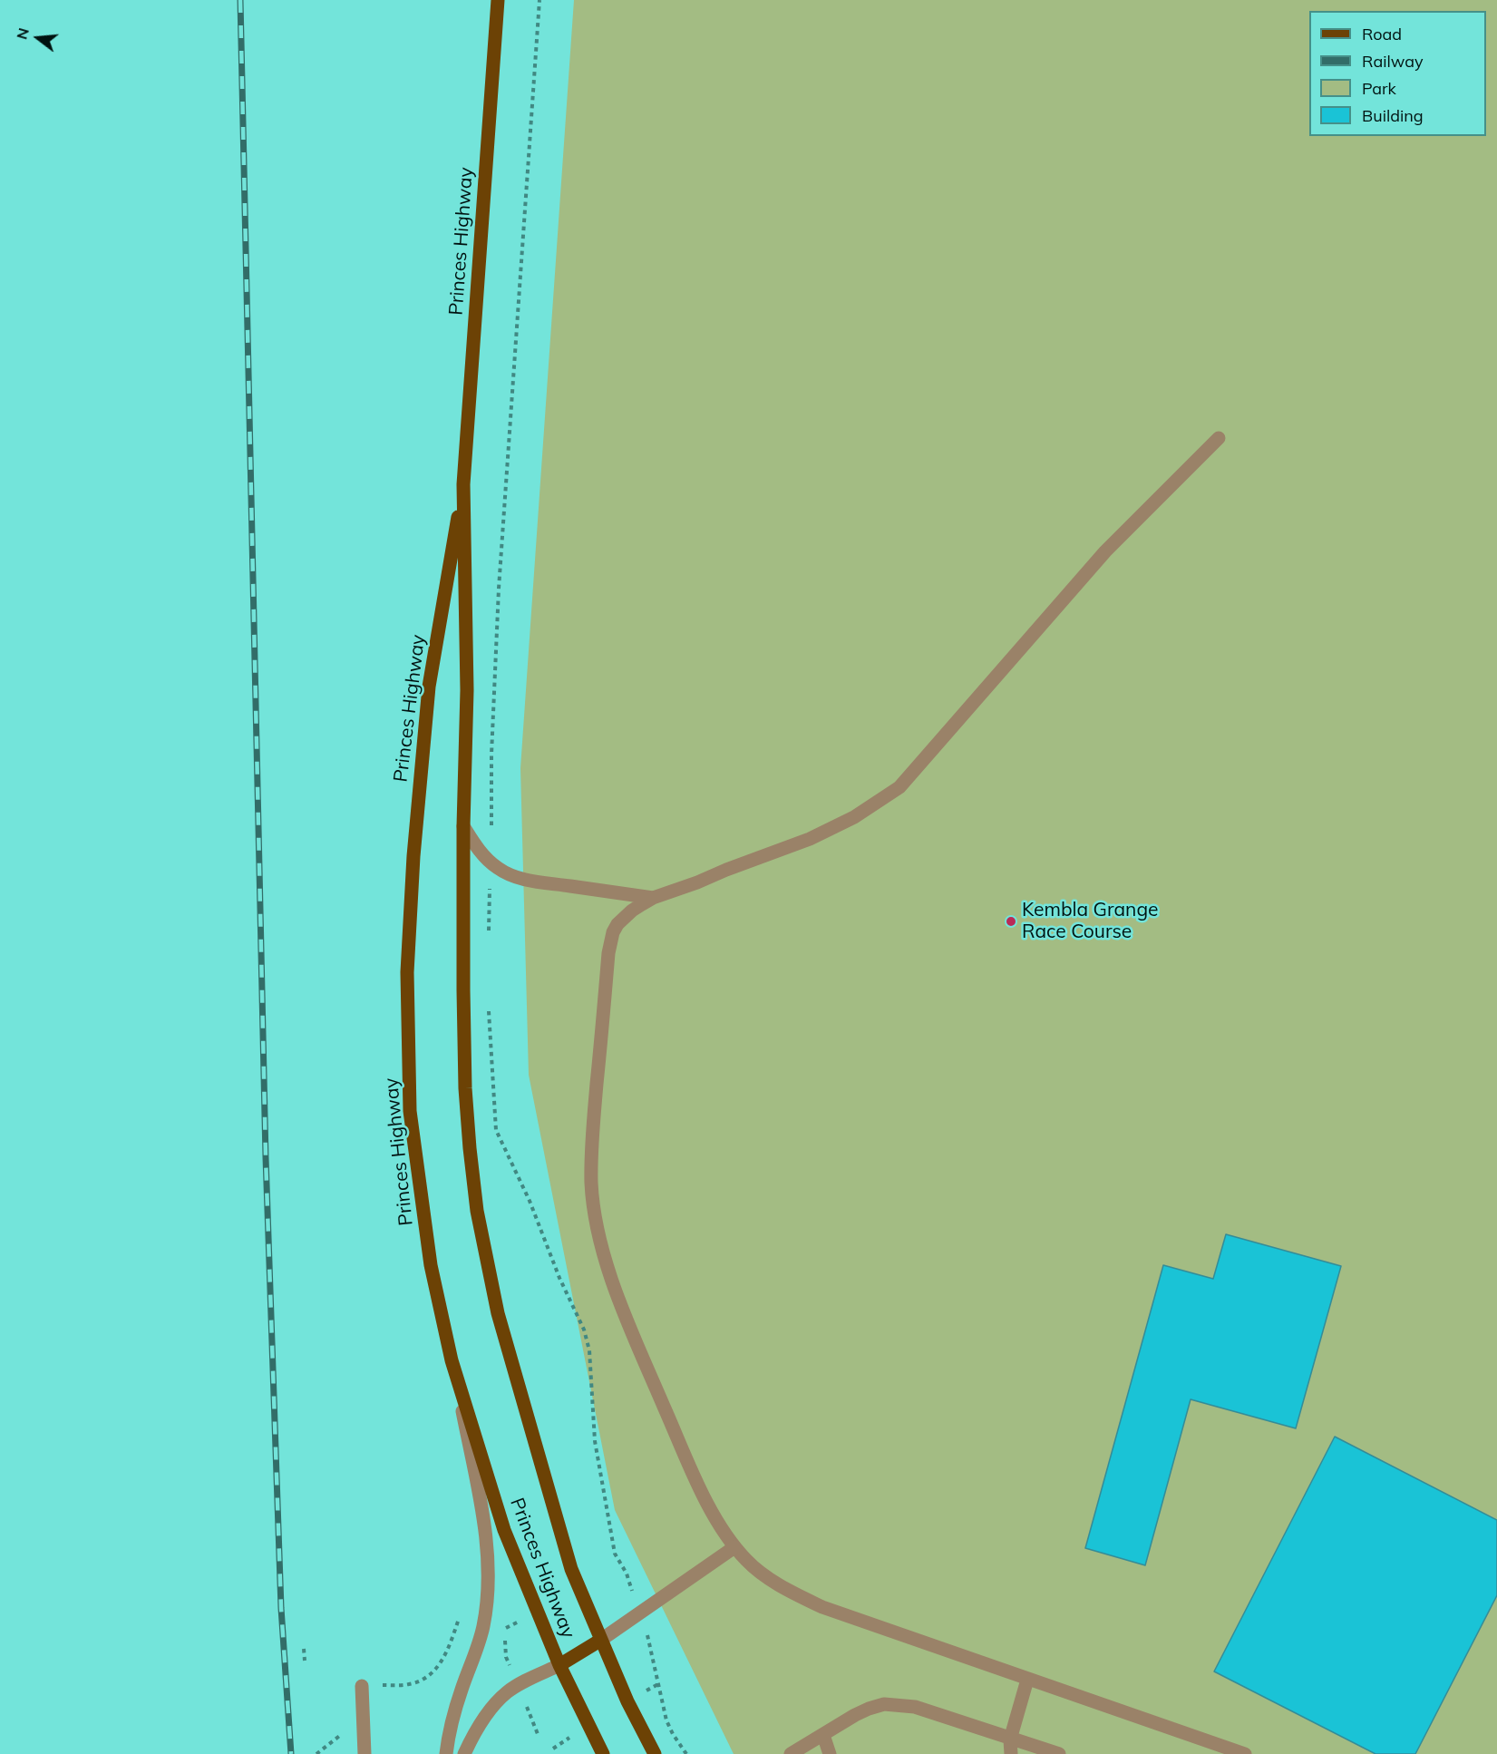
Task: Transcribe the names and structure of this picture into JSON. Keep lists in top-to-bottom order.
{
  "streets": {
    "main road": ["Princes Highway"]
  },
  "places": ["Kembla Grange Race Course"],
  "legend": [
    "Road",
    "Railway",
    "Park",
    "Building"
  ],
  "north": "left"
}
